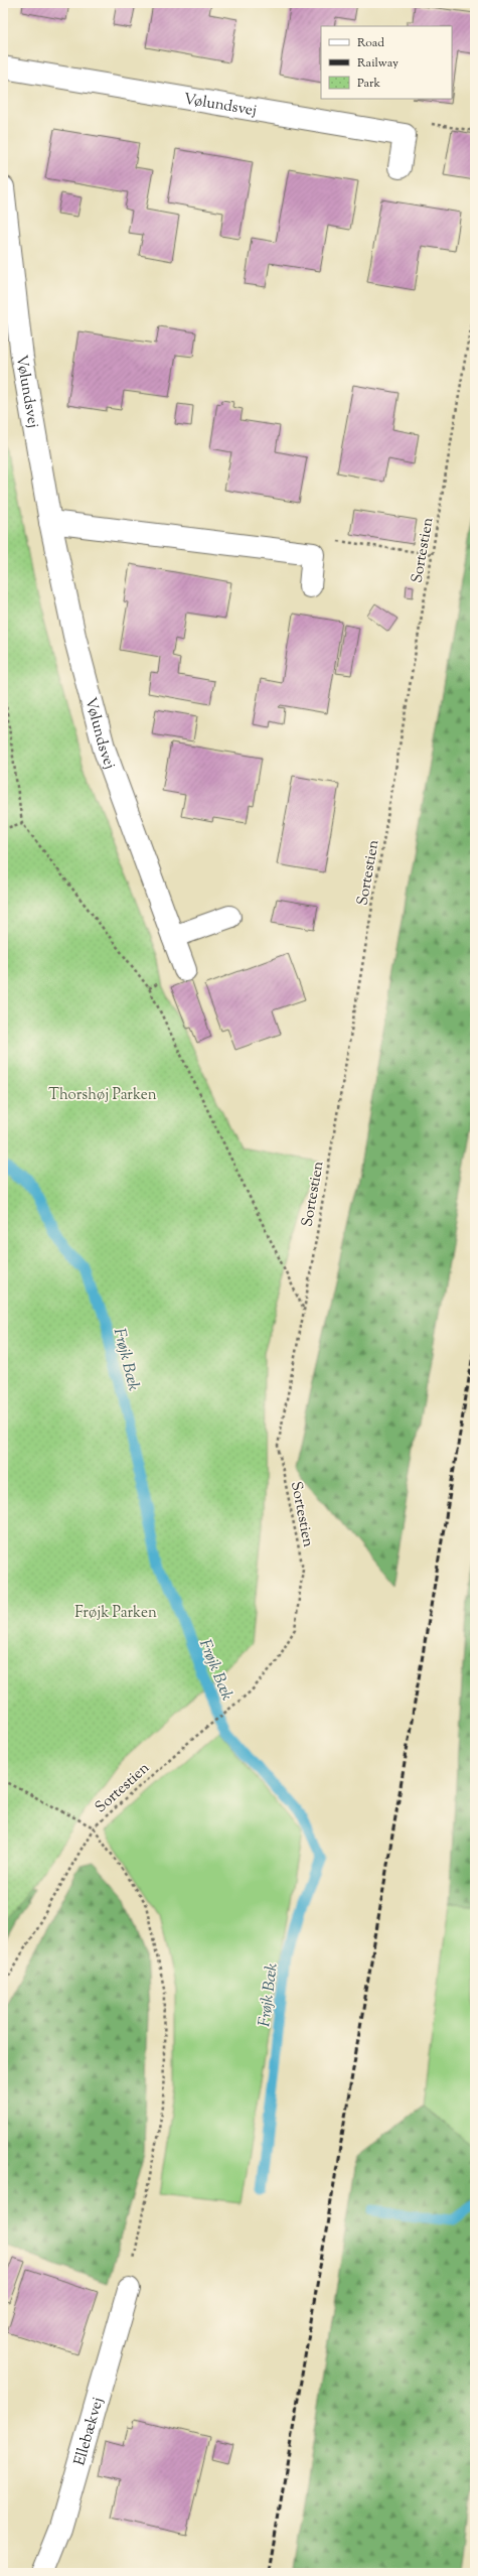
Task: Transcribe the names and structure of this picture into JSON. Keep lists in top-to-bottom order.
{
  "streets": {
    "street": ["Vølundsvej", "Ellebækvej"],
    "path": ["Sortestien"]
  },
  "water": ["Frøjk Bæk"],
  "parks": ["Thorshøj Parken", "Frøjk Parken"],
  "legend": ["Road", "Railway", "Park"]
}
